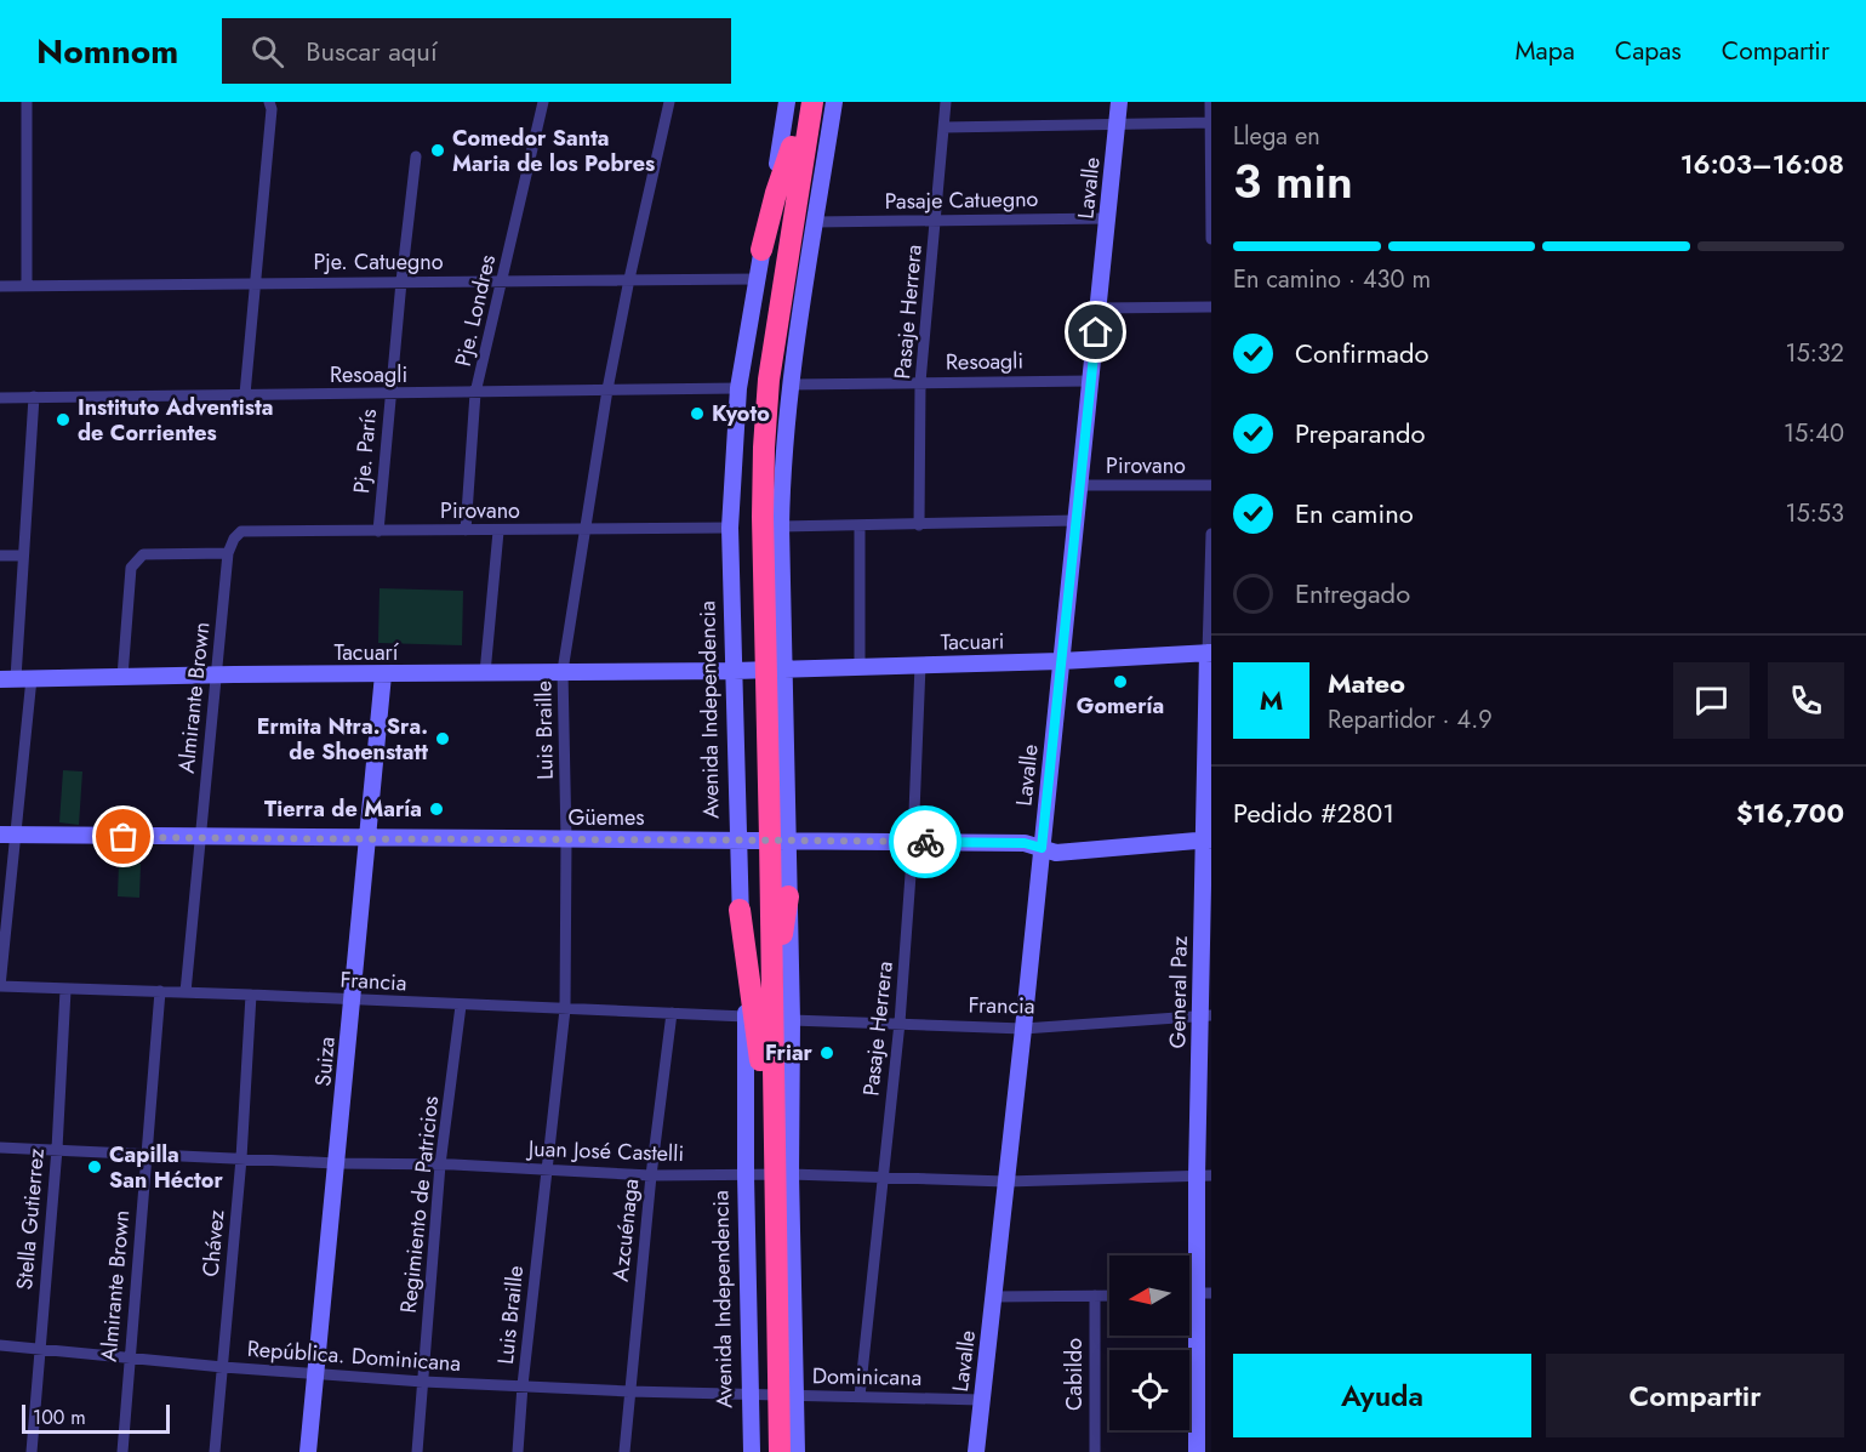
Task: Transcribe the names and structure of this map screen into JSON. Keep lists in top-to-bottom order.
{
  "streets": {
    "highway": ["Avenida Independencia"],
    "street": [
      "Lavalle",
      "Pasaje Catuegno",
      "Pje. Catuegno",
      "Pje. Londres",
      "Pasaje Herrera",
      "Resoagli",
      "Pje. París",
      "Pirovano",
      "Tacuari",
      "Tacuarí",
      "Almirante Brown",
      "Luis Braille",
      "Güemes",
      "Francia",
      "General Paz",
      "Suiza",
      "Juan José Castelli",
      "Regimiento de Patricios",
      "Stella Gutierrez",
      "Azcuénaga",
      "Chávez",
      "República. Dominicana",
      "Cabildo",
      "Dominicana"
    ]
  },
  "crossings": [
    ["Lavalle", "Pasaje Catuegno"],
    ["Lavalle", "Resoagli"],
    ["Lavalle", "Pirovano"],
    ["Lavalle", "Tacuari"],
    ["Lavalle", "Güemes"],
    ["Lavalle", "Francia"],
    ["Lavalle", "Juan José Castelli"],
    ["Lavalle", "Dominicana"],
    ["Pasaje Catuegno", "Pasaje Herrera"],
    ["Pasaje Catuegno", "Avenida Independencia"],
    ["Pje. Catuegno", "Pje. Londres"],
    ["Pje. Catuegno", "Pje. París"],
    ["Pje. Catuegno", "Avenida Independencia"],
    ["Pje. Catuegno", "Luis Braille"],
    ["Pje. Londres", "Resoagli"],
    ["Pje. Londres", "Pirovano"],
    ["Pasaje Herrera", "Resoagli"],
    ["Pasaje Herrera", "Tacuari"],
    ["Pasaje Herrera", "Güemes"],
    ["Pasaje Herrera", "Francia"],
    ["Pasaje Herrera", "Juan José Castelli"],
    ["Pasaje Herrera", "Dominicana"],
    ["Resoagli", "Pje. París"],
    ["Resoagli", "Avenida Independencia"],
    ["Resoagli", "Luis Braille"],
    ["Pje. París", "Pirovano"],
    ["Pirovano", "Almirante Brown"],
    ["Pirovano", "Avenida Independencia"],
    ["Pirovano", "Luis Braille"],
    ["Tacuari", "Tacuarí"],
    ["Tacuari", "Avenida Independencia"],
    ["Tacuari", "General Paz"],
    ["Tacuarí", "Almirante Brown"],
    ["Tacuarí", "Avenida Independencia"],
    ["Tacuarí", "Luis Braille"],
    ["Tacuarí", "Suiza"],
    ["Almirante Brown", "Güemes"],
    ["Almirante Brown", "Francia"],
    ["Almirante Brown", "Juan José Castelli"],
    ["Almirante Brown", "República. Dominicana"],
    ["Avenida Independencia", "Güemes"],
    ["Avenida Independencia", "Francia"],
    ["Avenida Independencia", "Juan José Castelli"],
    ["Avenida Independencia", "República. Dominicana"],
    ["Avenida Independencia", "Dominicana"],
    ["Luis Braille", "Güemes"],
    ["Luis Braille", "Francia"],
    ["Luis Braille", "Juan José Castelli"],
    ["Luis Braille", "República. Dominicana"],
    ["Güemes", "General Paz"],
    ["Güemes", "Suiza"],
    ["Francia", "General Paz"],
    ["Francia", "Suiza"],
    ["Francia", "Regimiento de Patricios"],
    ["Francia", "Stella Gutierrez"],
    ["Francia", "Azcuénaga"],
    ["Francia", "Chávez"],
    ["General Paz", "Juan José Castelli"],
    ["Suiza", "Juan José Castelli"],
    ["Suiza", "República. Dominicana"],
    ["Juan José Castelli", "Regimiento de Patricios"],
    ["Juan José Castelli", "Stella Gutierrez"],
    ["Juan José Castelli", "Azcuénaga"],
    ["Juan José Castelli", "Chávez"],
    ["Regimiento de Patricios", "República. Dominicana"],
    ["Stella Gutierrez", "República. Dominicana"],
    ["Azcuénaga", "República. Dominicana"],
    ["Chávez", "República. Dominicana"],
    ["República. Dominicana", "Dominicana"]
  ],
  "places": [
    "Comedor Santa Maria de los Pobres",
    "Kyoto",
    "Instituto Adventista de Corrientes",
    "Gomería",
    "Ermita Ntra. Sra. de Shoenstatt",
    "Tierra de María",
    "Friar",
    "Capilla San Héctor"
  ],
  "scale_bar": "100 m",
  "north": "left",
  "page": {
    "header": "Nomnom",
    "search": "Buscar aquí",
    "nav": ["Mapa", "Capas", "Compartir"],
    "heading": ["3 min", "Llega en", "16:03–16:08"],
    "panel": [
      "Mateo",
      "Repartidor · 4.9",
      "Pedido #2801",
      "$16,700"
    ],
    "bar": "En camino · 430 m",
    "list": [
      ["Confirmado", "15:32"],
      ["Preparando", "15:40"],
      ["En camino", "15:53"],
      "Entregado"
    ],
    "round": "M",
    "buttons": ["Ayuda", "Compartir"],
    "scale": "100 m"
  }
}
